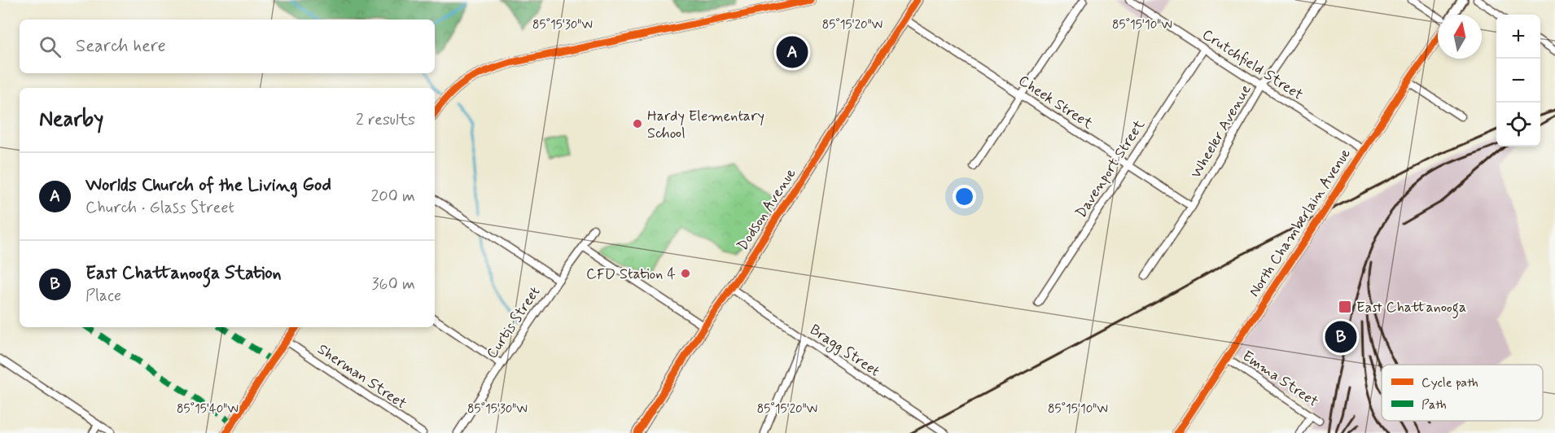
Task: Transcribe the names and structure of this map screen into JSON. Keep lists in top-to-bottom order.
{
  "streets": {
    "main road": ["Dodson Avenue"],
    "street": [
      "Crutchfield Street",
      "Cheek Street",
      "Wheeler Avenue",
      "Davenport Street",
      "North Chamberlain Avenue",
      "Curtis Street",
      "Bragg Street",
      "Sherman Street",
      "Emma Street"
    ]
  },
  "crossings": [
    ["Crutchfield Street", "Wheeler Avenue"],
    ["Crutchfield Street", "Davenport Street"],
    ["Crutchfield Street", "North Chamberlain Avenue"],
    ["Cheek Street", "Wheeler Avenue"],
    ["Cheek Street", "Davenport Street"],
    ["Cheek Street", "Dodson Avenue"],
    ["Dodson Avenue", "Bragg Street"],
    ["North Chamberlain Avenue", "Emma Street"]
  ],
  "places": {
    "other": ["Hardy Elementary School", "CFD Station 4"],
    "transit": ["East Chattanooga"]
  },
  "legend": ["Cycle path", "Path"],
  "north": "top",
  "page": {
    "map_buttons": ["+", "−"],
    "search": "Search here",
    "pins": ["A", "B"],
    "heading": ["Nearby", "2 results"],
    "list": [
      {
        "mark": "A",
        "name": "Worlds Church of the Living God",
        "note": "Church · Glass Street",
        "value": "200 m"
      },
      {
        "mark": "B",
        "name": "East Chattanooga Station",
        "note": "Place",
        "value": "360 m"
      }
    ]
  },
  "coordinates": [
    "85°15'30\"W",
    "85°15'20\"W",
    "85°15'10\"W",
    "85°15'40\"W"
  ]
}
